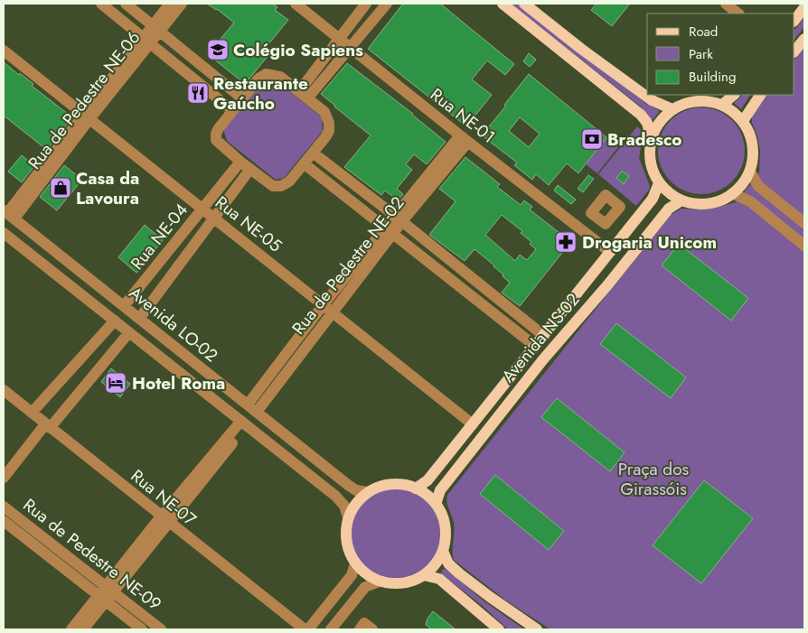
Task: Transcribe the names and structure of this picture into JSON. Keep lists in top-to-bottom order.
{
  "streets": {
    "main road": ["Avenida NS-02"],
    "street": [
      "Rua de Pedestre NE-06",
      "Rua NE-01",
      "Rua NE-05",
      "Rua NE-04",
      "Rua de Pedestre NE-02",
      "Avenida LO-02",
      "Rua NE-07",
      "Rua de Pedestre NE-09"
    ]
  },
  "crossings": [
    ["Rua de Pedestre NE-06", "Rua NE-05"],
    ["Rua de Pedestre NE-06", "Avenida LO-02"],
    ["Rua NE-01", "Rua de Pedestre NE-02"],
    ["Rua NE-01", "Avenida NS-02"],
    ["Rua NE-05", "Rua NE-04"],
    ["Rua NE-05", "Rua de Pedestre NE-02"],
    ["Rua NE-05", "Avenida NS-02"],
    ["Rua NE-04", "Avenida LO-02"],
    ["Rua de Pedestre NE-02", "Avenida LO-02"],
    ["Avenida LO-02", "Avenida NS-02"]
  ],
  "parks": ["Praça dos Girassóis"],
  "places": {
    "school or university": ["Colégio Sapiens"],
    "restaurant": ["Restaurante Gaúcho"],
    "bank": ["Bradesco"],
    "shop": ["Casa da Lavoura"],
    "pharmacy": ["Drogaria Unicom"],
    "hotel": ["Hotel Roma"]
  },
  "legend": ["Road", "Park", "Building"]
}
